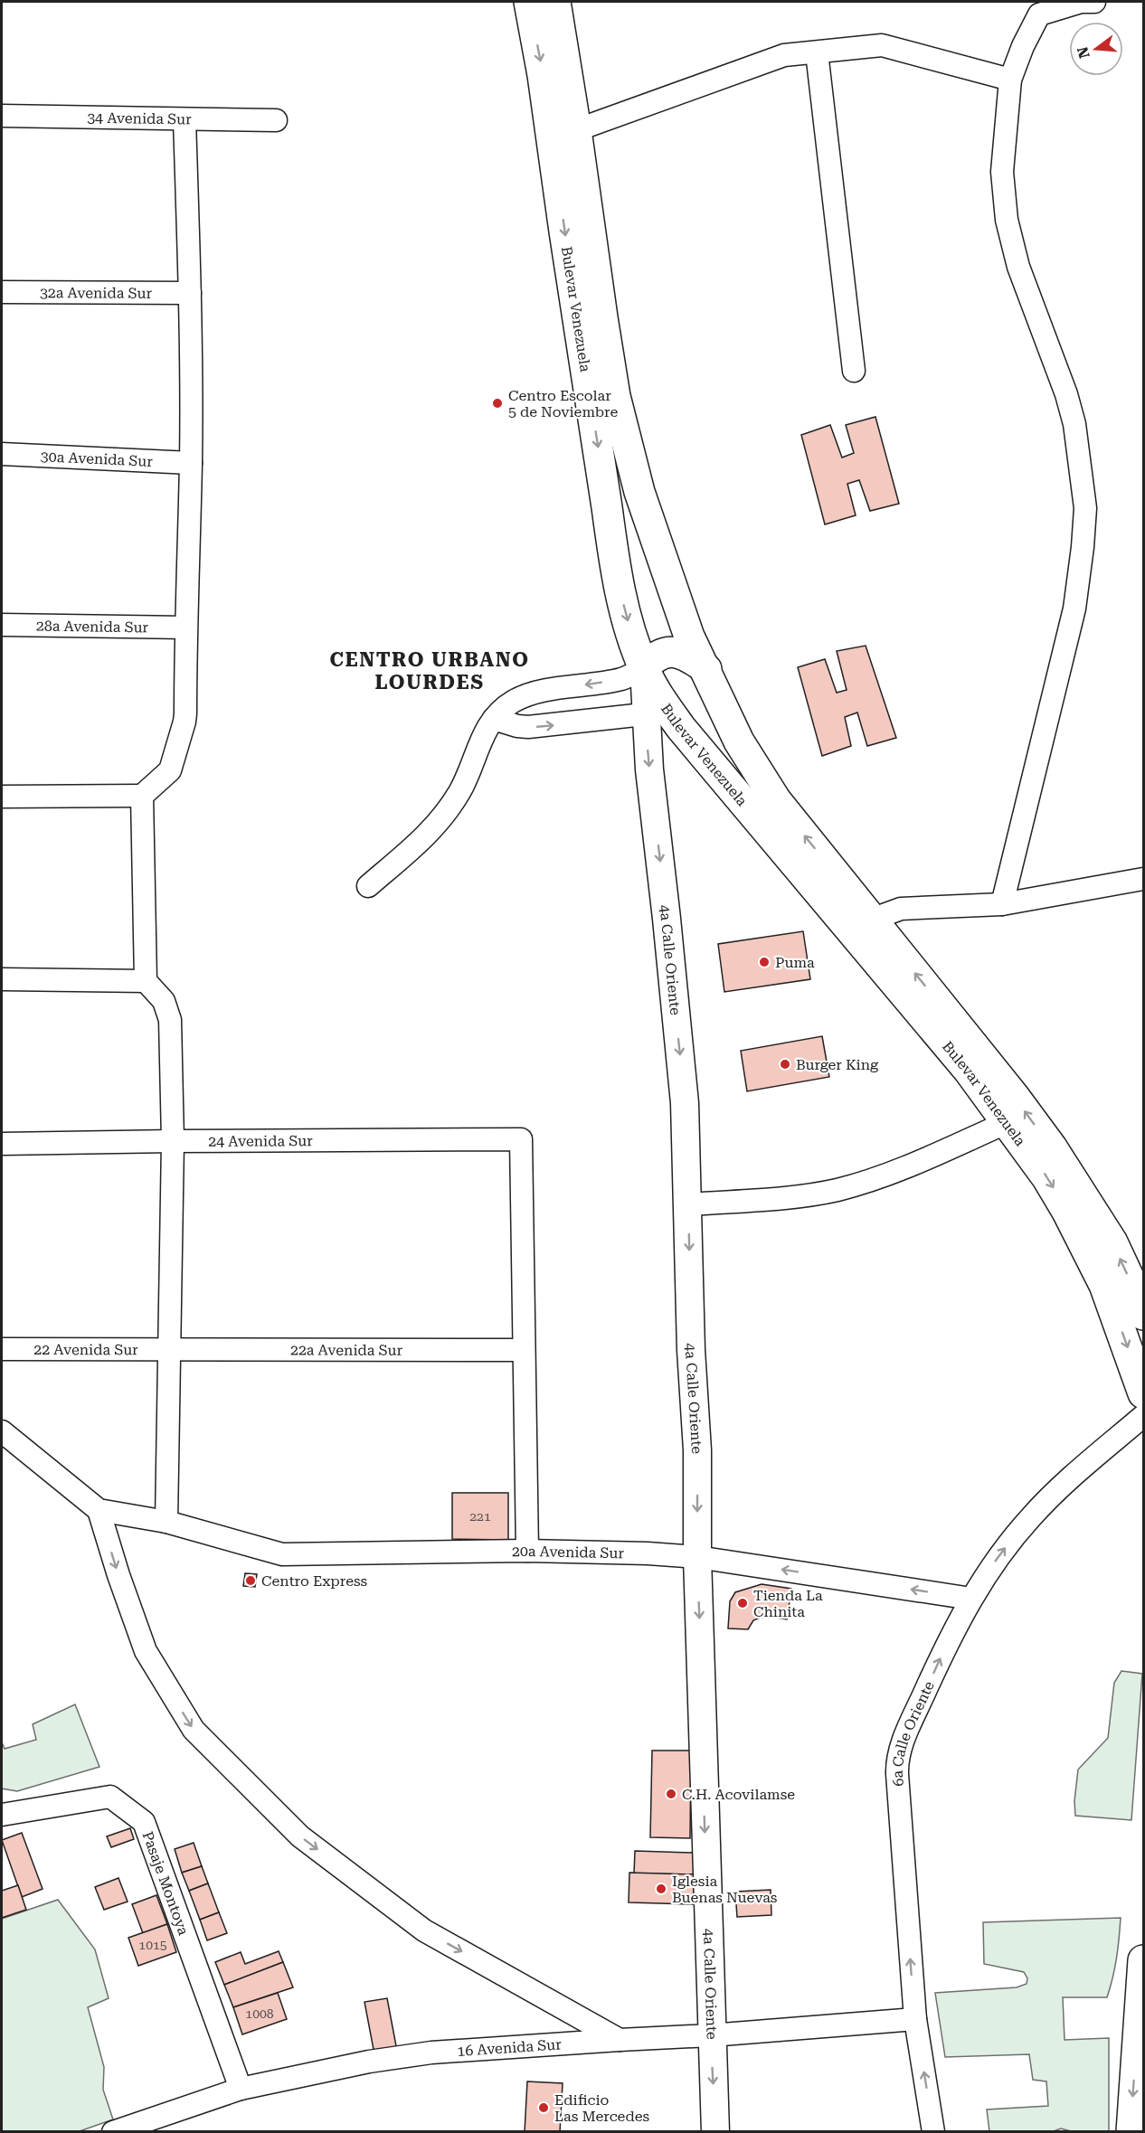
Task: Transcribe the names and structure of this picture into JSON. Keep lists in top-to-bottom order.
{
  "streets": {
    "highway": ["Bulevar Venezuela"],
    "street": [
      "34 Avenida Sur",
      "32a Avenida Sur",
      "30a Avenida Sur",
      "28a Avenida Sur",
      "4a Calle Oriente",
      "24 Avenida Sur",
      "22 Avenida Sur",
      "22a Avenida Sur",
      "20a Avenida Sur",
      "6a Calle Oriente",
      "Pasaje Montoya",
      "16 Avenida Sur"
    ]
  },
  "crossings": [
    ["Bulevar Venezuela", "4a Calle Oriente"],
    ["4a Calle Oriente", "20a Avenida Sur"],
    ["4a Calle Oriente", "16 Avenida Sur"],
    ["24 Avenida Sur", "22a Avenida Sur"],
    ["22 Avenida Sur", "22a Avenida Sur"],
    ["20a Avenida Sur", "6a Calle Oriente"],
    ["6a Calle Oriente", "16 Avenida Sur"],
    ["Pasaje Montoya", "16 Avenida Sur"]
  ],
  "one_way": ["4a Calle Oriente", "6a Calle Oriente"],
  "districts": ["CENTRO URBANO LOURDES"],
  "places": [
    "Centro Escolar 5 de Noviembre",
    "Puma",
    "Burger King",
    "Centro Express",
    "Tienda La Chinita",
    "C.H. Acovilamse",
    "Iglesia Buenas Nuevas",
    "Edificio Las Mercedes"
  ],
  "house_numbers": ["221", "1015", "1008"],
  "north": "left"
}
